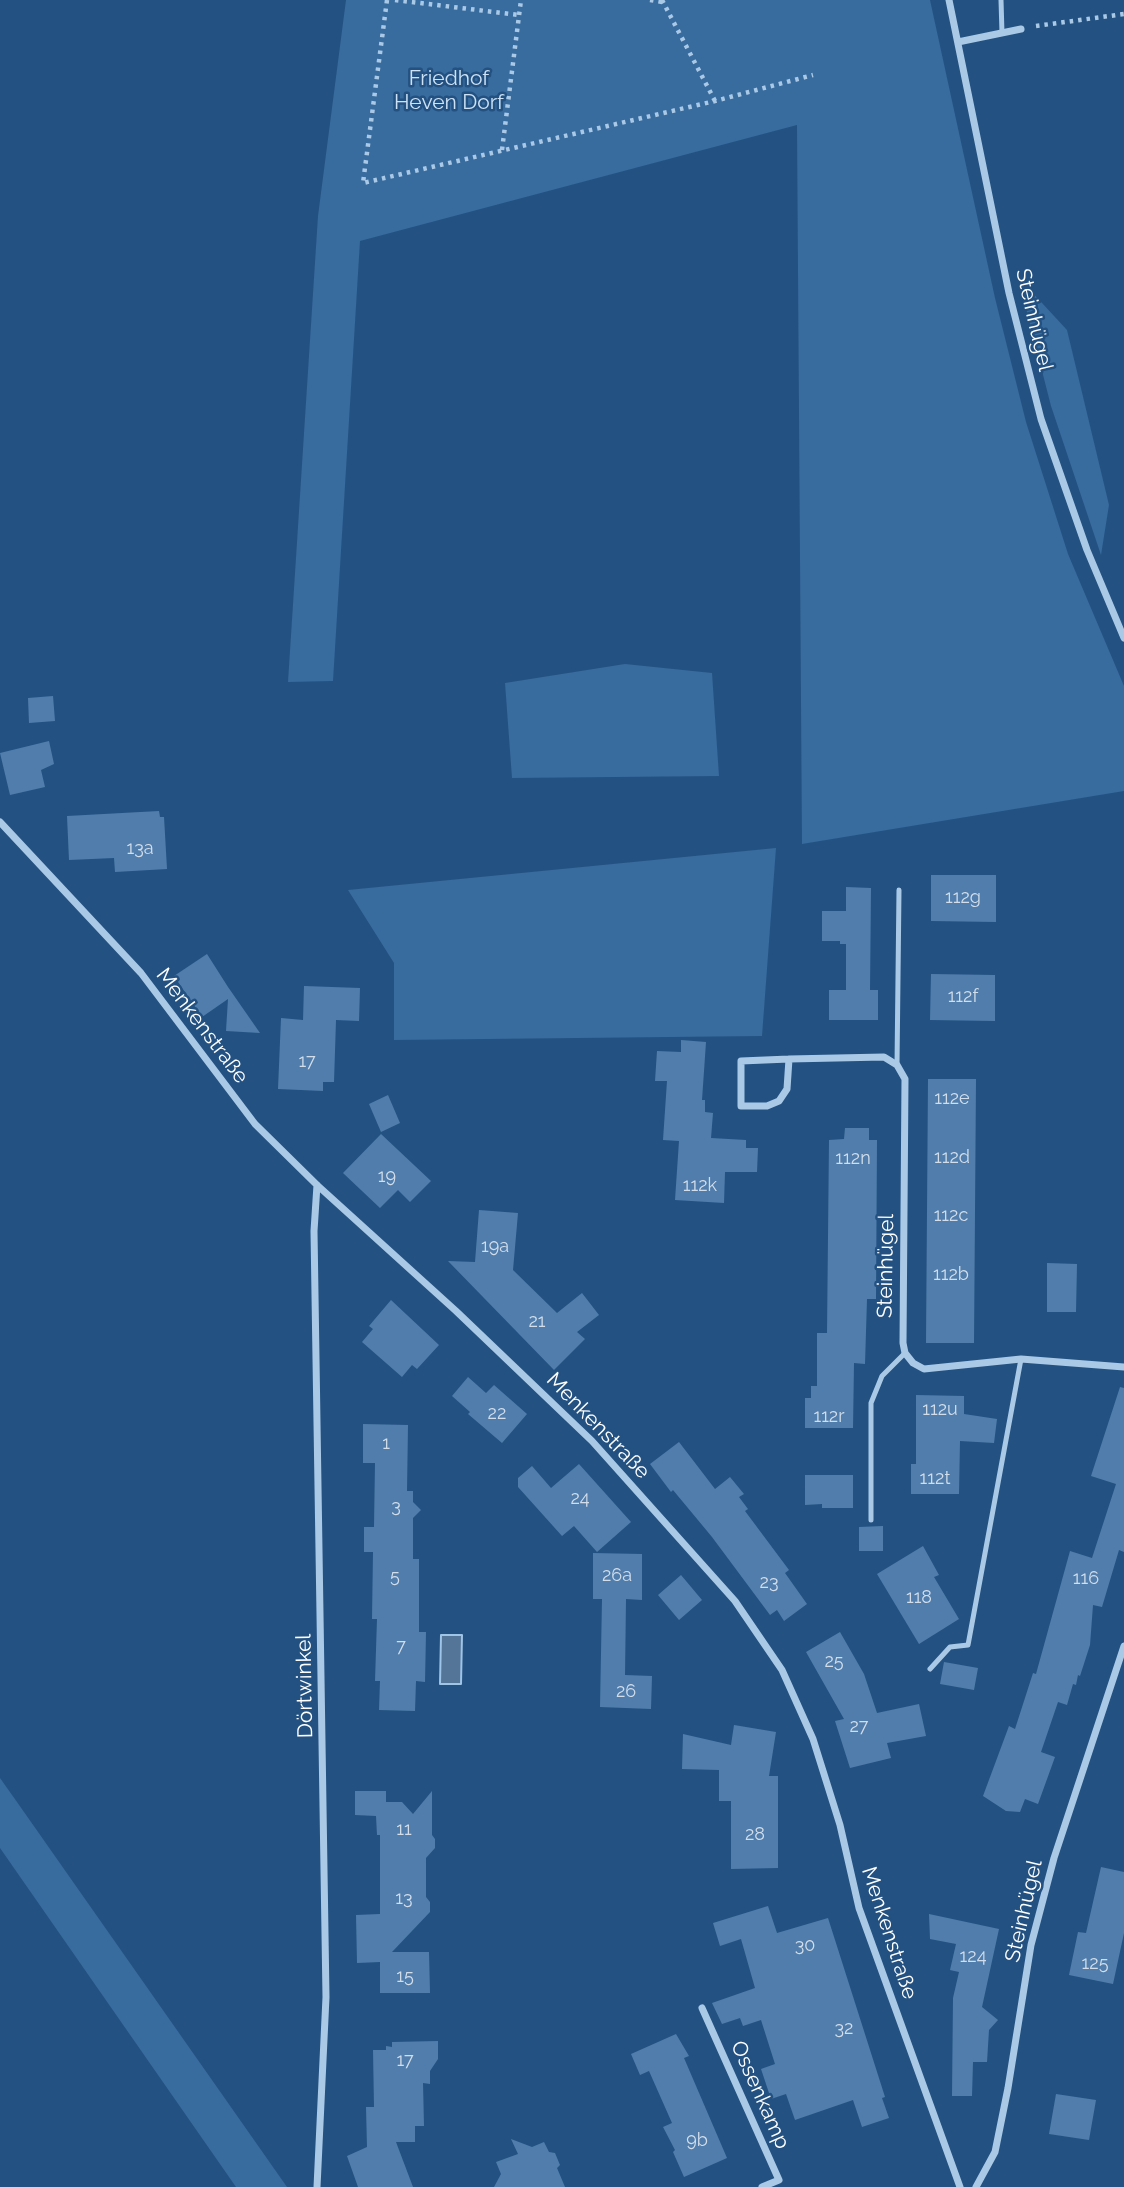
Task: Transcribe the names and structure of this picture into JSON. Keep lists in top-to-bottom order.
{
  "streets": {
    "street": [
      "Steinhügel",
      "Menkenstraße",
      "Dörtwinkel",
      "Ossenkamp"
    ]
  },
  "crossings": [
    ["Menkenstraße", "Dörtwinkel"]
  ],
  "parks": ["Friedhof Heven Dorf"],
  "house_numbers": [
    "13a",
    "112g",
    "112f",
    "17",
    "112e",
    "112d",
    "112n",
    "19",
    "112k",
    "112c",
    "19a",
    "112b",
    "21",
    "112u",
    "22",
    "112r",
    "1",
    "112t",
    "24",
    "3",
    "26a",
    "5",
    "116",
    "23",
    "118",
    "7",
    "25",
    "26",
    "27",
    "11",
    "28",
    "13",
    "30",
    "124",
    "125",
    "15",
    "32",
    "17",
    "9b"
  ]
}
